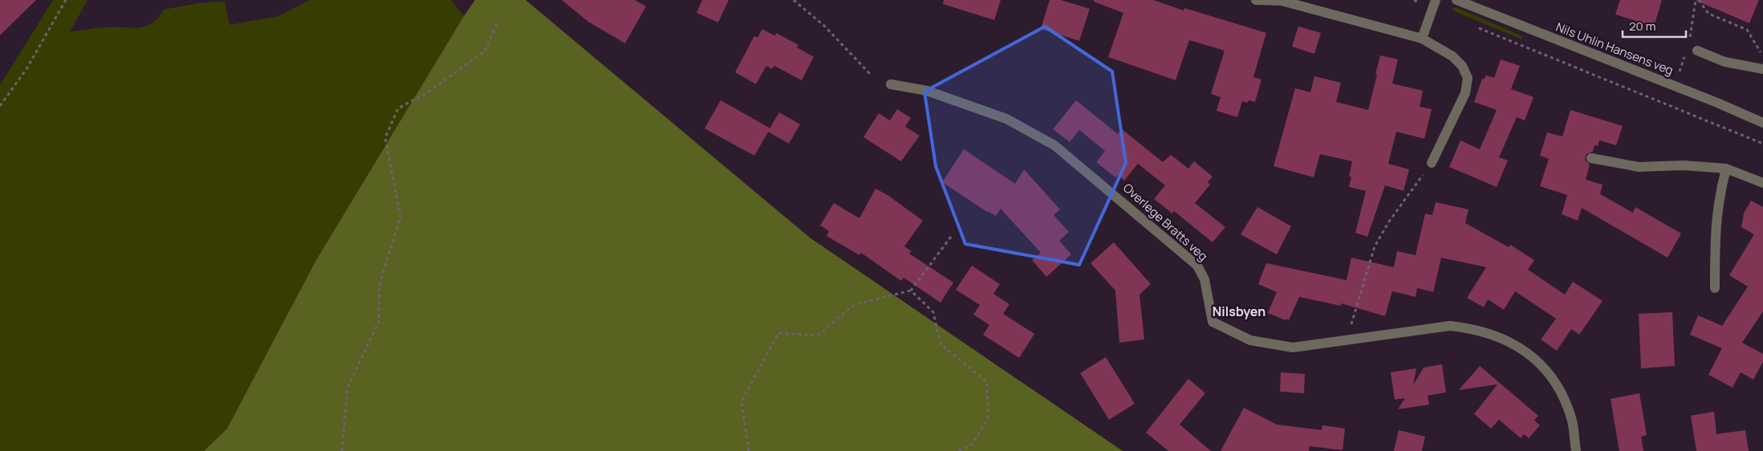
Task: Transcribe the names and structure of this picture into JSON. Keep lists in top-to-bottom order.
{
  "streets": {
    "street": ["Nils Uhlin Hansens veg", "Overlege Bratts veg"]
  },
  "districts": ["Nilsbyen"],
  "scale_bar": "20 m"
}
